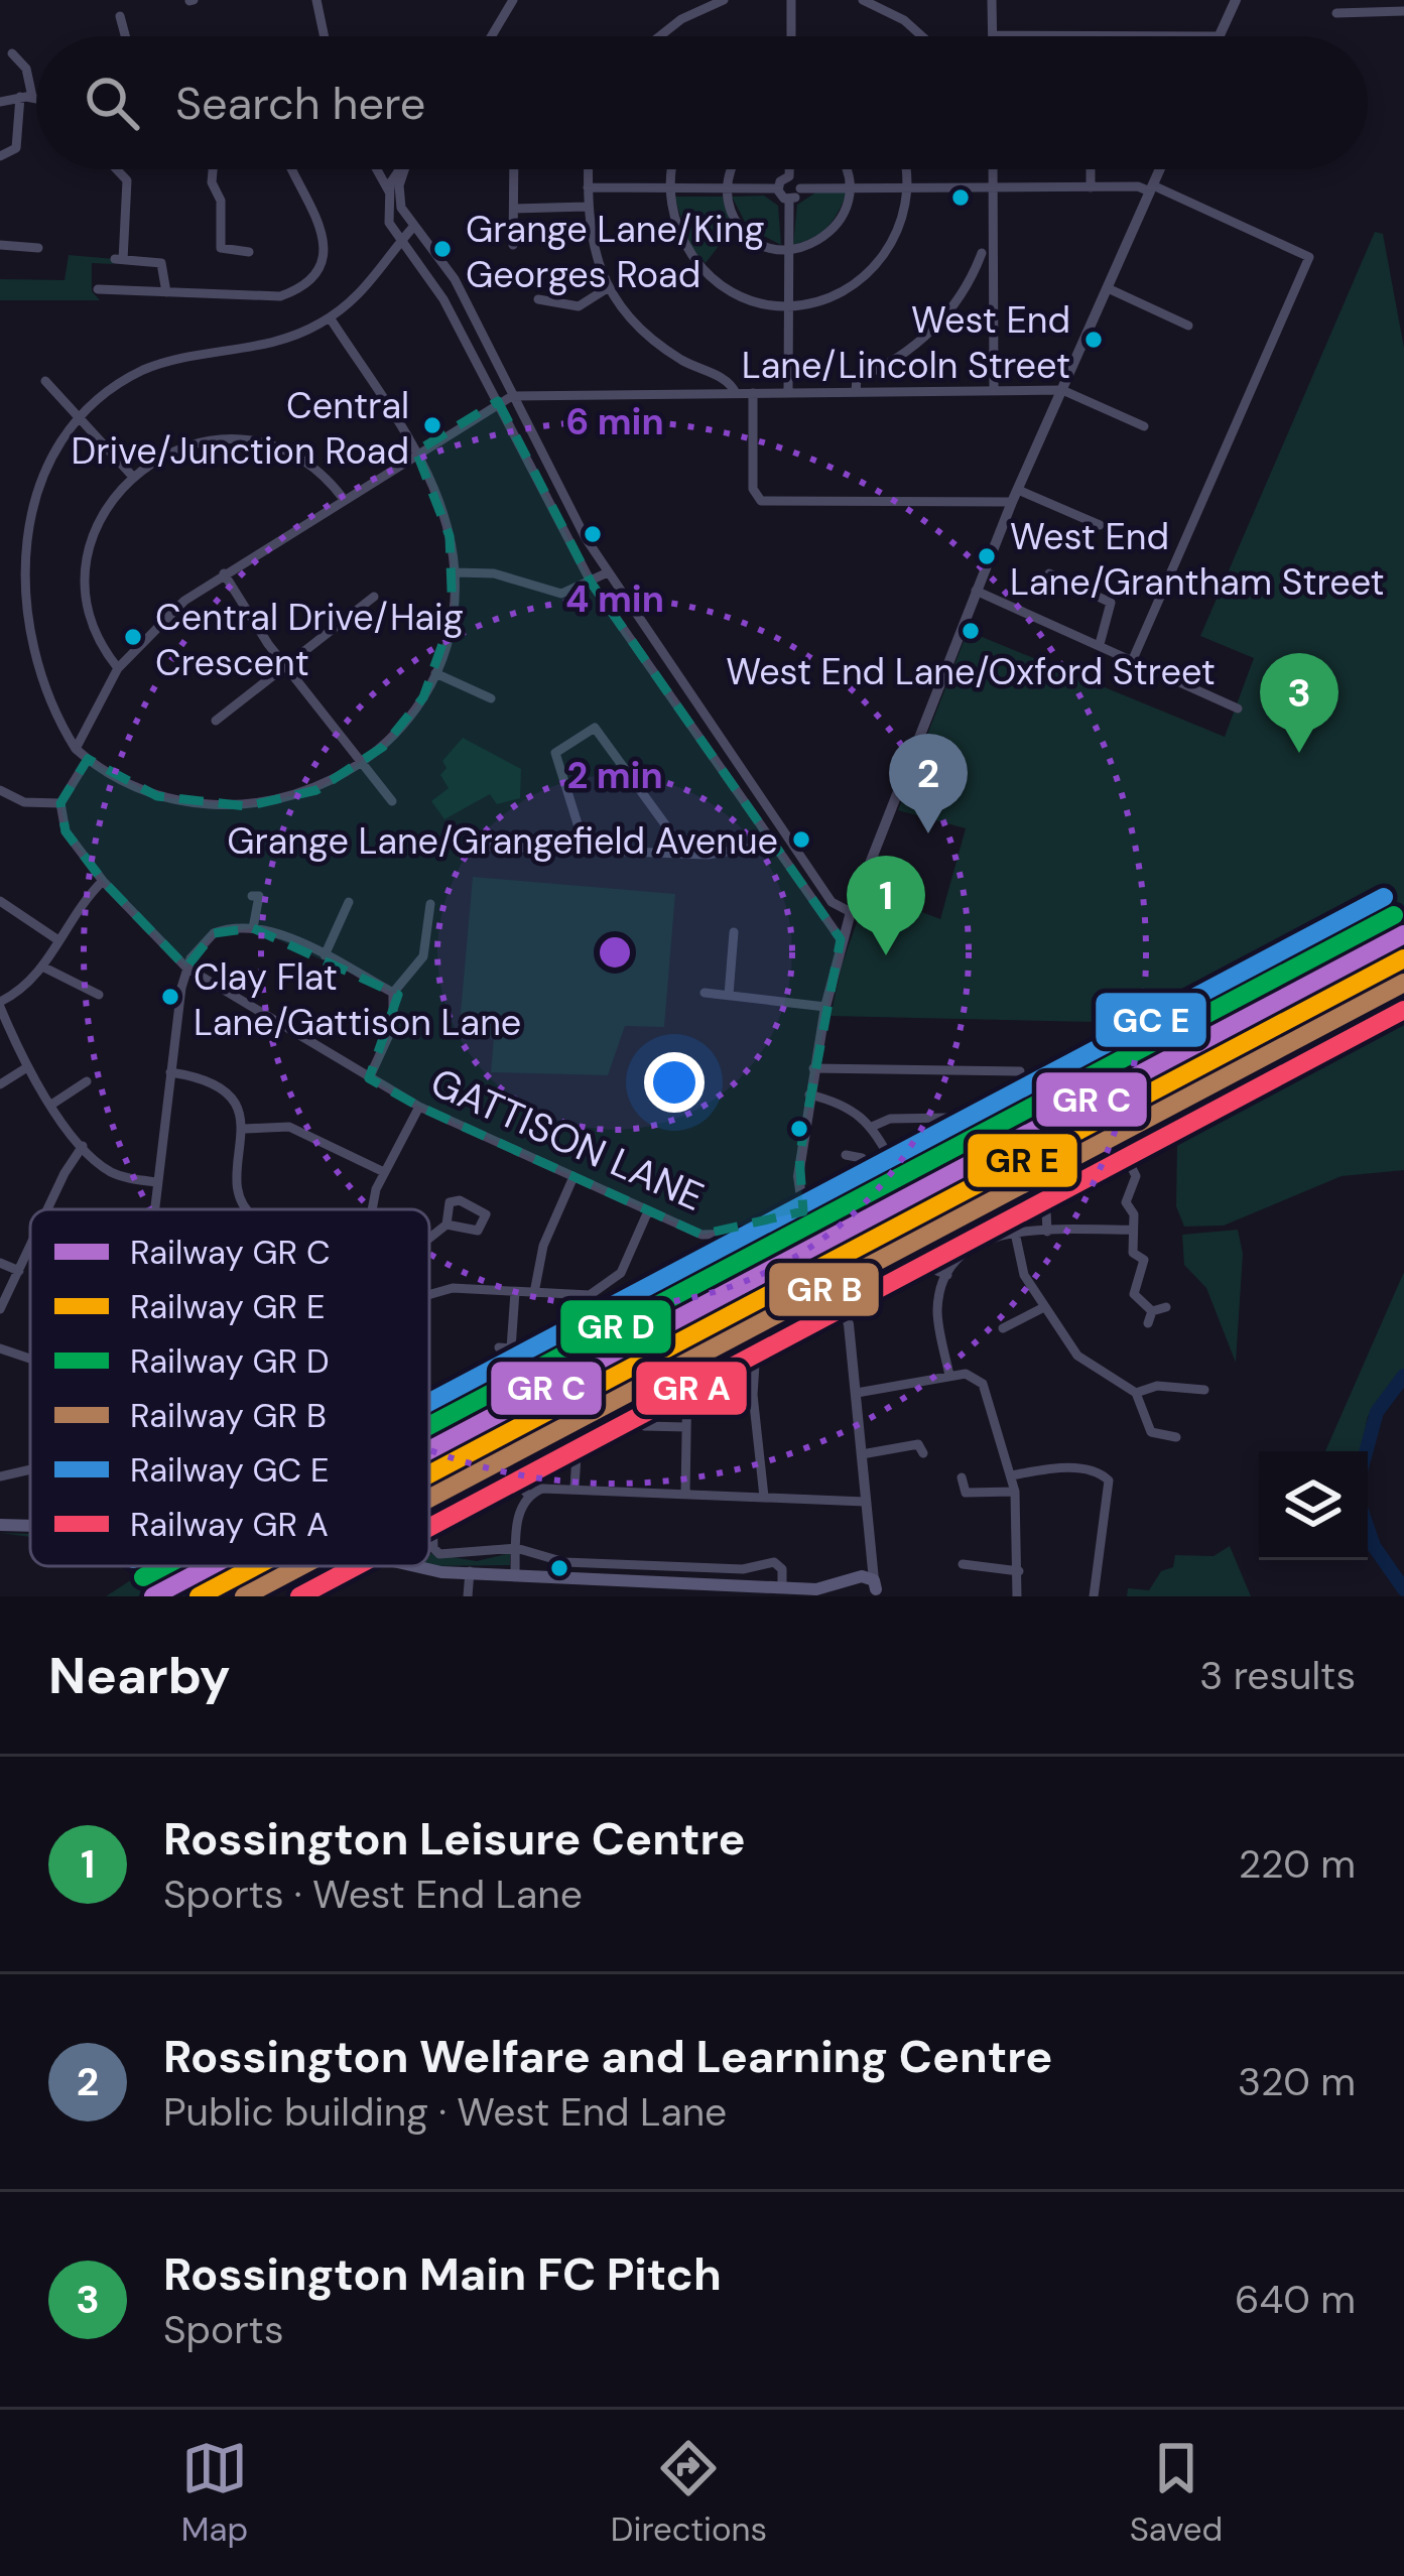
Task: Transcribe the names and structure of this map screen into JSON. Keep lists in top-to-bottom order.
{
  "streets": {
    "street": ["GATTISON LANE"]
  },
  "places": [
    "Grange Lane/King Georges Road",
    "West End Lane/Lincoln Street",
    "Central Drive/Junction Road",
    "West End Lane/Grantham Street",
    "West End Lane/Oxford Street",
    "Central Drive/Haig Crescent",
    "Grange Lane/Grangefield Avenue",
    "Clay Flat Lane/Gattison Lane"
  ],
  "legend": [
    "Railway GR C",
    "Railway GR E",
    "Railway GR D",
    "Railway GR B",
    "Railway GC E",
    "Railway GR A"
  ],
  "page": {
    "search": "Search here",
    "pins": ["3", "2", "1"],
    "heading": ["Nearby", "3 results"],
    "list": [
      {
        "mark": "1",
        "name": "Rossington Leisure Centre",
        "note": "Sports · West End Lane",
        "value": "220 m"
      },
      {
        "mark": "2",
        "name": "Rossington Welfare and Learning Centre",
        "note": "Public building · West End Lane",
        "value": "320 m"
      },
      {
        "mark": "3",
        "name": "Rossington Main FC Pitch",
        "note": "Sports",
        "value": "640 m"
      }
    ],
    "nav": ["Map", "Directions", "Saved"]
  },
  "rings": ["6 min", "4 min", "2 min"]
}
